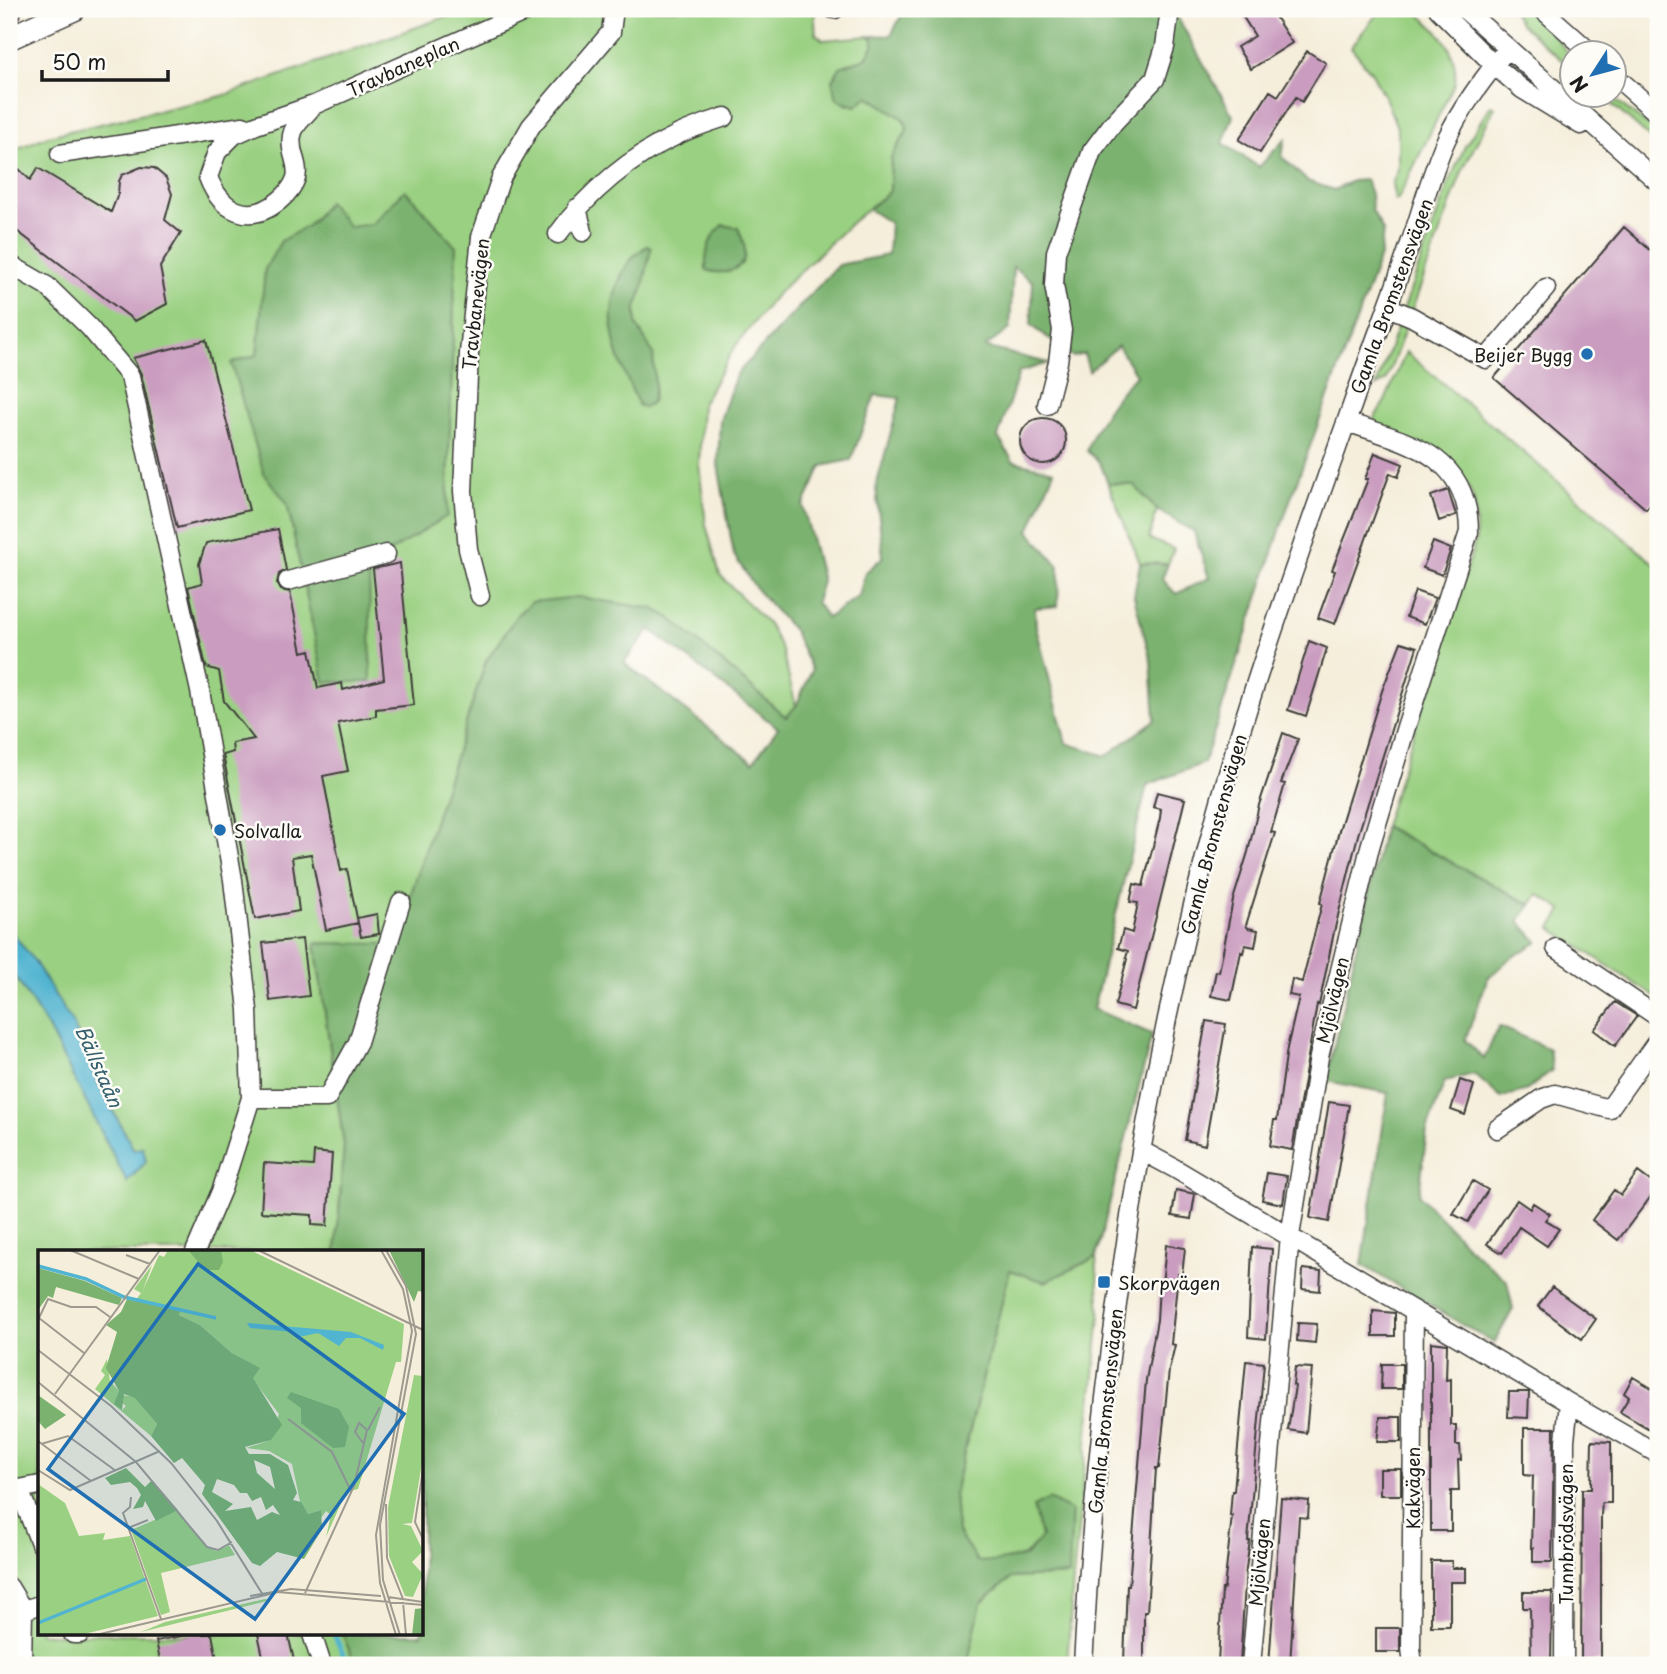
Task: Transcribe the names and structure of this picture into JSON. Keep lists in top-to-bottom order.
{
  "streets": {
    "street": [
      "Travbaneplan",
      "Gamla Bromstensvägen",
      "Travbanevägen",
      "Mjölvägen",
      "Kakvägen",
      "Tunnbrödsvägen"
    ]
  },
  "crossings": [
    ["Gamla Bromstensvägen", "Mjölvägen"]
  ],
  "water": ["Bällstaån"],
  "places": {
    "other": ["Beijer Bygg", "Solvalla"],
    "transit": ["Skorpvägen"]
  },
  "scale_bar": "50 m",
  "north": "bottom left"
}
